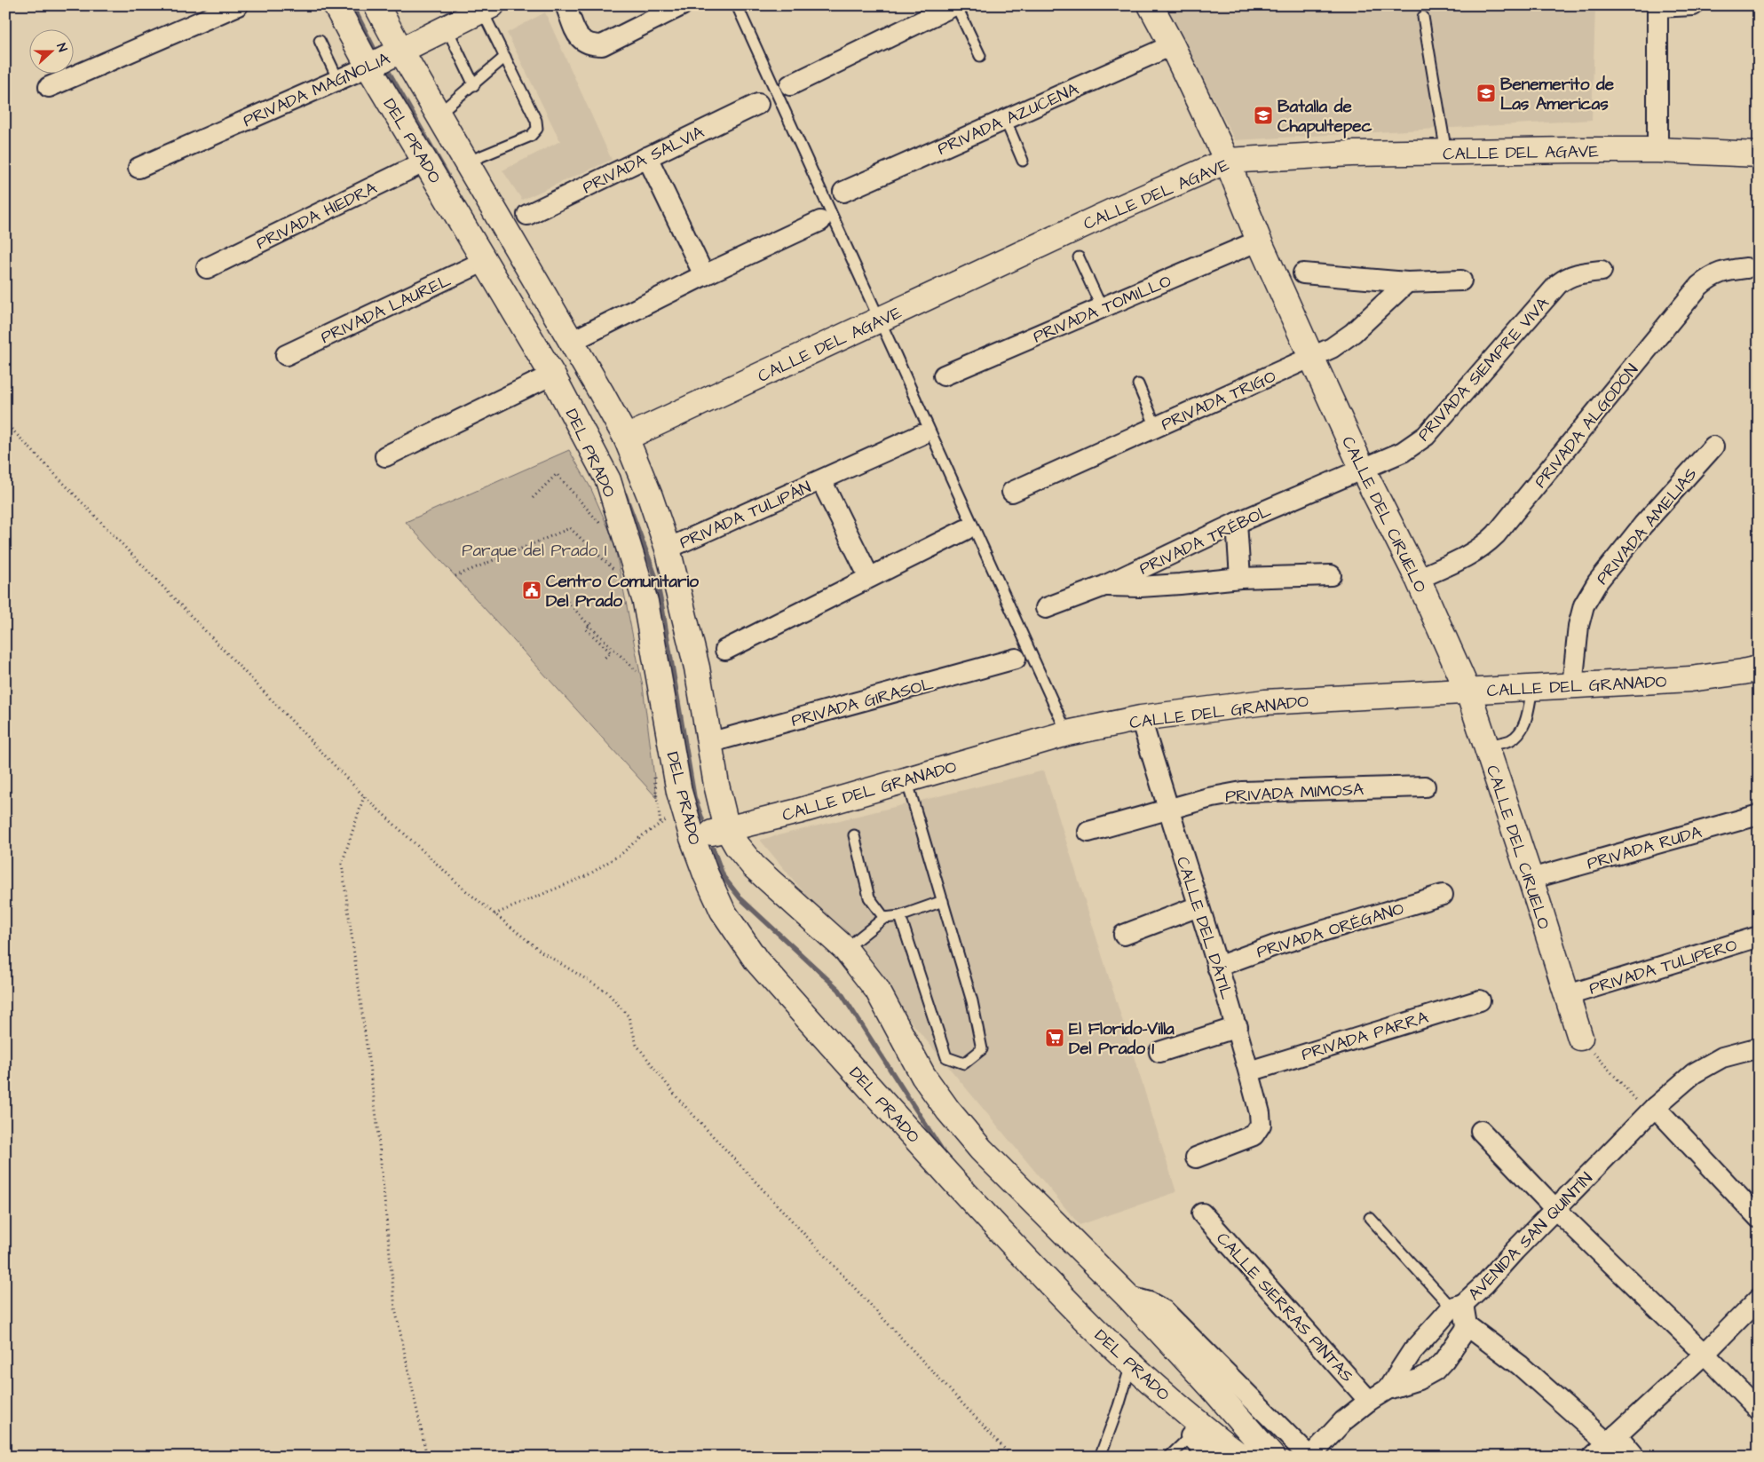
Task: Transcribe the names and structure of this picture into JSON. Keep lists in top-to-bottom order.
{
  "streets": {
    "main road": [
      "PRIVADA MAGNOLIA",
      "DEL PRADO",
      "CALLE DEL AGAVE",
      "CALLE DEL CIRUELO",
      "CALLE DEL GRANADO"
    ],
    "street": [
      "PRIVADA AZUCENA",
      "PRIVADA SALVIA",
      "PRIVADA HIEDRA",
      "PRIVADA LAUREL",
      "PRIVADA TOMILLO",
      "PRIVADA SIEMPRE VIVA",
      "PRIVADA TRIGO",
      "PRIVADA ALGODÓN",
      "PRIVADA TULIPÁN",
      "PRIVADA AMELIAS",
      "PRIVADA TRÉBOL",
      "PRIVADA GIRASOL",
      "PRIVADA MIMOSA",
      "PRIVADA RUDA",
      "CALLE DEL DÁTIL",
      "PRIVADA ORÉGANO",
      "PRIVADA TULIPERO",
      "PRIVADA PARRA",
      "AVENIDA SAN QUINTÍN",
      "CALLE SIERRAS PINTAS"
    ]
  },
  "crossings": [
    ["PRIVADA MAGNOLIA", "DEL PRADO"],
    ["PRIVADA AZUCENA", "CALLE DEL CIRUELO"],
    ["DEL PRADO", "CALLE DEL AGAVE"],
    ["DEL PRADO", "PRIVADA HIEDRA"],
    ["DEL PRADO", "PRIVADA LAUREL"],
    ["DEL PRADO", "PRIVADA TULIPÁN"],
    ["DEL PRADO", "CALLE DEL GRANADO"],
    ["DEL PRADO", "PRIVADA GIRASOL"],
    ["CALLE DEL AGAVE", "CALLE DEL CIRUELO"],
    ["PRIVADA TOMILLO", "CALLE DEL CIRUELO"],
    ["PRIVADA SIEMPRE VIVA", "CALLE DEL CIRUELO"],
    ["PRIVADA SIEMPRE VIVA", "PRIVADA TRÉBOL"],
    ["PRIVADA TRIGO", "CALLE DEL CIRUELO"],
    ["PRIVADA ALGODÓN", "CALLE DEL CIRUELO"],
    ["CALLE DEL CIRUELO", "PRIVADA TRÉBOL"],
    ["CALLE DEL CIRUELO", "CALLE DEL GRANADO"],
    ["CALLE DEL CIRUELO", "PRIVADA RUDA"],
    ["CALLE DEL CIRUELO", "PRIVADA TULIPERO"],
    ["PRIVADA AMELIAS", "CALLE DEL GRANADO"],
    ["CALLE DEL GRANADO", "CALLE DEL DÁTIL"],
    ["PRIVADA MIMOSA", "CALLE DEL DÁTIL"],
    ["CALLE DEL DÁTIL", "PRIVADA ORÉGANO"],
    ["CALLE DEL DÁTIL", "PRIVADA PARRA"],
    ["AVENIDA SAN QUINTÍN", "CALLE SIERRAS PINTAS"]
  ],
  "parks": ["Parque del Prado I"],
  "places": {
    "school or university": ["Benemerito de Las Americas", "Batalla de Chapultepec"],
    "public building": ["Centro Comunitario Del Prado"],
    "supermarket": ["El Florido-Villa Del Prado 1"]
  },
  "north": "right"
}
